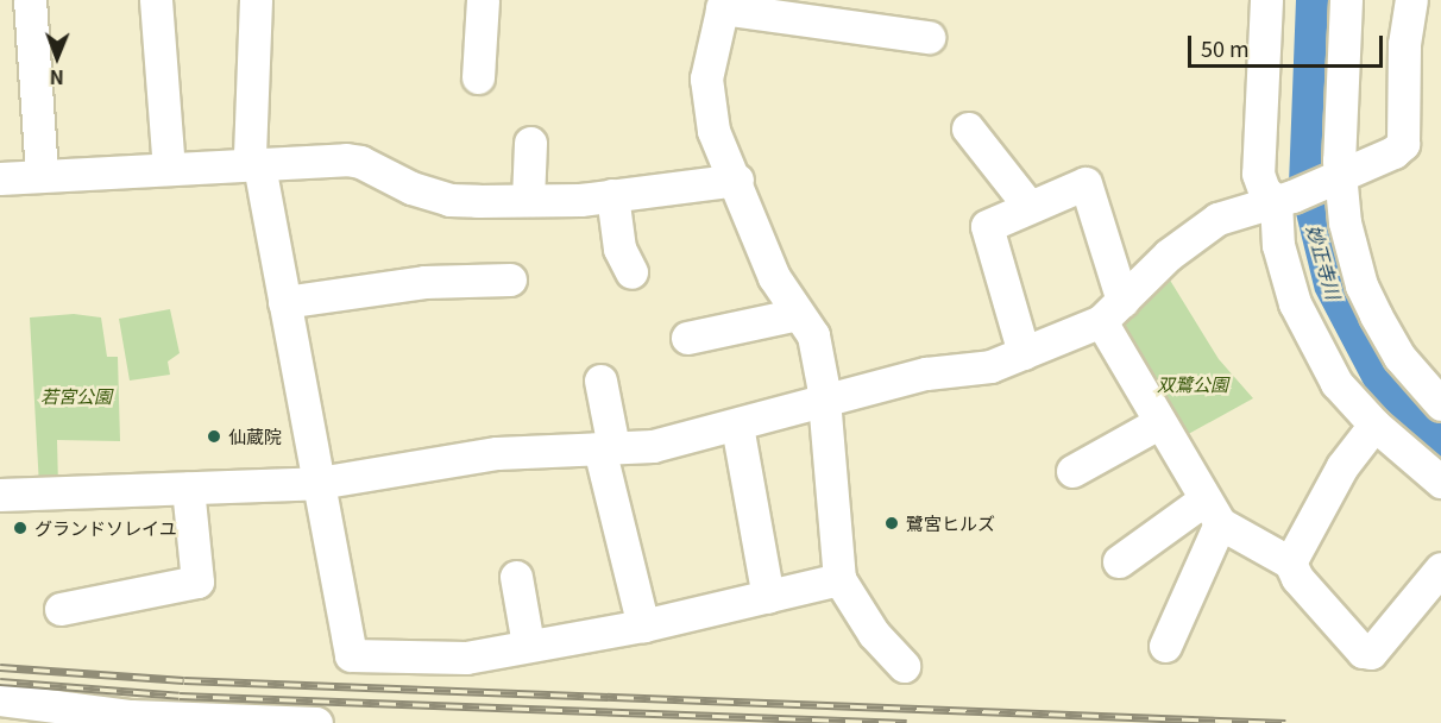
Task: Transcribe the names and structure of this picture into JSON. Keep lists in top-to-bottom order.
{
  "water": ["妙正寺川"],
  "parks": ["双鷺公園", "若宮公園"],
  "places": ["仙蔵院", "鷺宮ヒルズ", "グランドソレイユ"],
  "scale_bar": "50 m",
  "north": "bottom"
}
